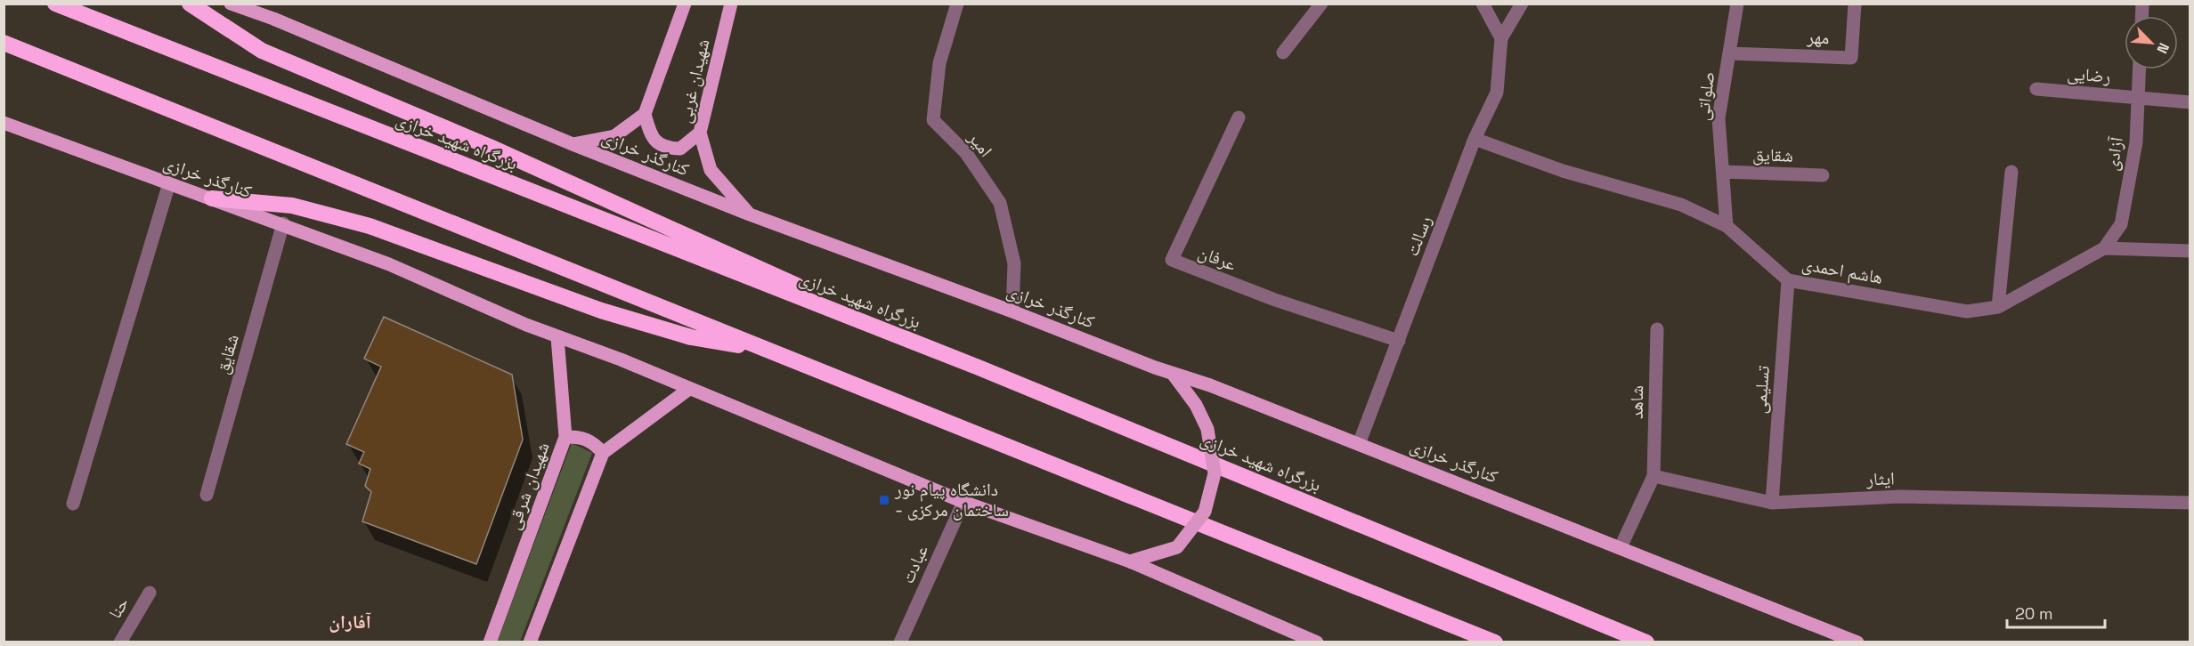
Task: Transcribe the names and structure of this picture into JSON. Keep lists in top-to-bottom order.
{
  "streets": {
    "highway": ["بزرگراه شهید خرازی"],
    "main road": ["شهیدان غربی", "کنارگذر خرازی", "شهیدان شرقی"],
    "street": [
      "مهر",
      "رضایی",
      "صلواتی",
      "امیر",
      "آزادی",
      "شقایق",
      "رسالت",
      "عرفان",
      "هاشم احمدی",
      "تسلیمی",
      "شاهد",
      "ایثار",
      "عبادت",
      "حنا"
    ]
  },
  "crossings": [
    ["مهر", "صلواتی"],
    ["رضایی", "آزادی"],
    ["شهیدان غربی", "کنارگذر خرازی"],
    ["صلواتی", "شقایق"],
    ["صلواتی", "هاشم احمدی"],
    ["امیر", "کنارگذر خرازی"],
    ["کنارگذر خرازی", "شقایق"],
    ["کنارگذر خرازی", "رسالت"],
    ["کنارگذر خرازی", "شهیدان شرقی"],
    ["کنارگذر خرازی", "عبادت"],
    ["آزادی", "هاشم احمدی"],
    ["رسالت", "عرفان"],
    ["رسالت", "هاشم احمدی"],
    ["هاشم احمدی", "تسلیمی"],
    ["تسلیمی", "ایثار"],
    ["شاهد", "ایثار"]
  ],
  "districts": ["آفاران"],
  "places": {
    "transit": ["دانشگاه پیام نور - ساختمان مرکزی"]
  },
  "scale_bar": "20 m",
  "north": "bottom right"
}
